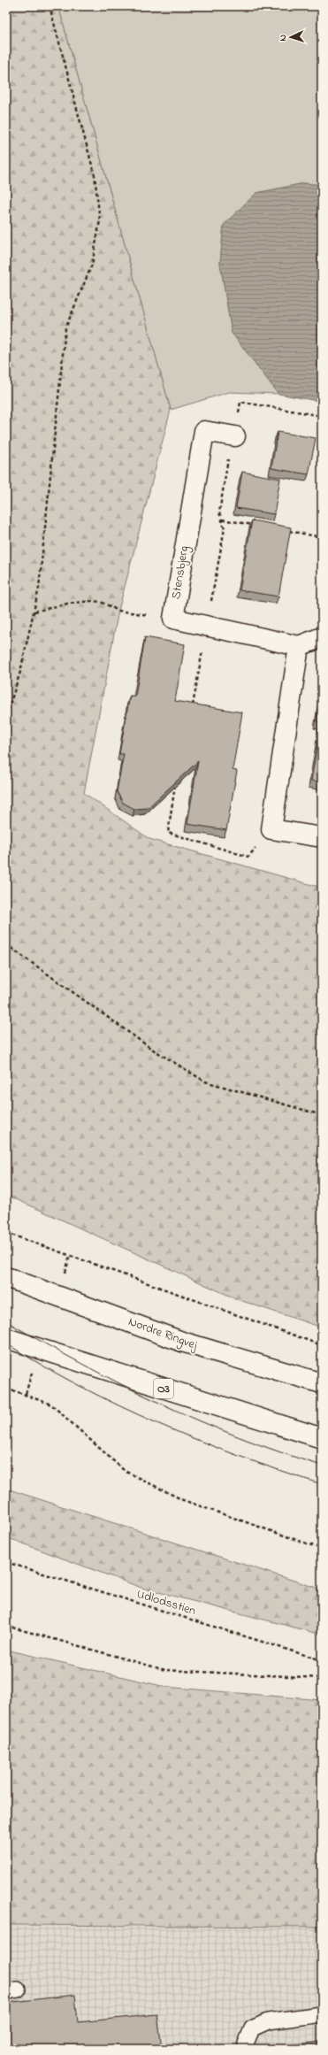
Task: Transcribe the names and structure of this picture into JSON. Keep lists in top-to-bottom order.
{
  "streets": {
    "main road": ["Stensbjerg", "Nordre Ringvej", "O3"],
    "path": ["Udlodsstien"]
  },
  "north": "left"
}
